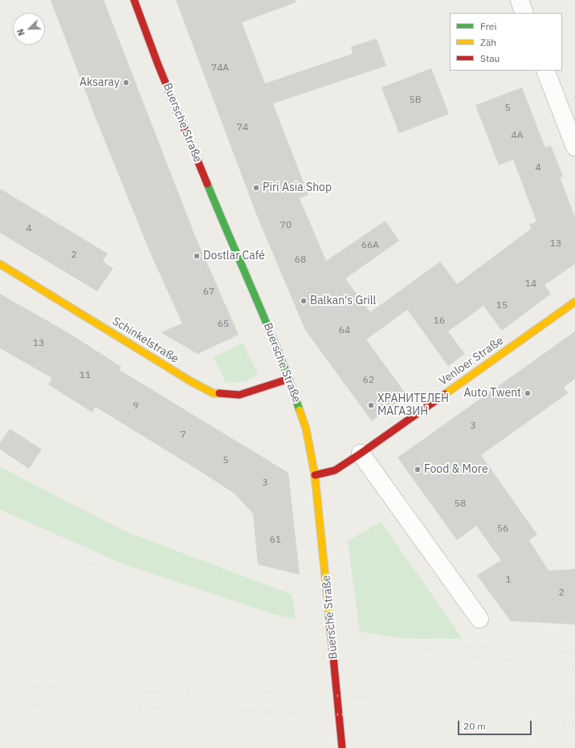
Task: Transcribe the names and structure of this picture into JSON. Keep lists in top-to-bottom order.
{
  "streets": {
    "main road": ["Buersche Straße", "Schinkelstraße", "Venloer Straße"]
  },
  "crossings": [
    ["Buersche Straße", "Schinkelstraße"],
    ["Buersche Straße", "Venloer Straße"]
  ],
  "places": [
    "Aksaray",
    "Piri Asia Shop",
    "Dostlar Café",
    "Balkan's Grill",
    "Auto Twent",
    "ХРАНИТЕЛЕН МАГАЗИН",
    "Food & More"
  ],
  "house_numbers": [
    "74A",
    "5B",
    "5",
    "74",
    "4A",
    "4",
    "70",
    "4",
    "13",
    "66A",
    "2",
    "68",
    "14",
    "67",
    "15",
    "16",
    "65",
    "64",
    "13",
    "11",
    "62",
    "9",
    "3",
    "7",
    "5",
    "3",
    "58",
    "56",
    "61",
    "1",
    "2"
  ],
  "legend": ["Frei", "Zäh", "Stau"],
  "scale_bar": "20 m",
  "north": "bottom left"
}
